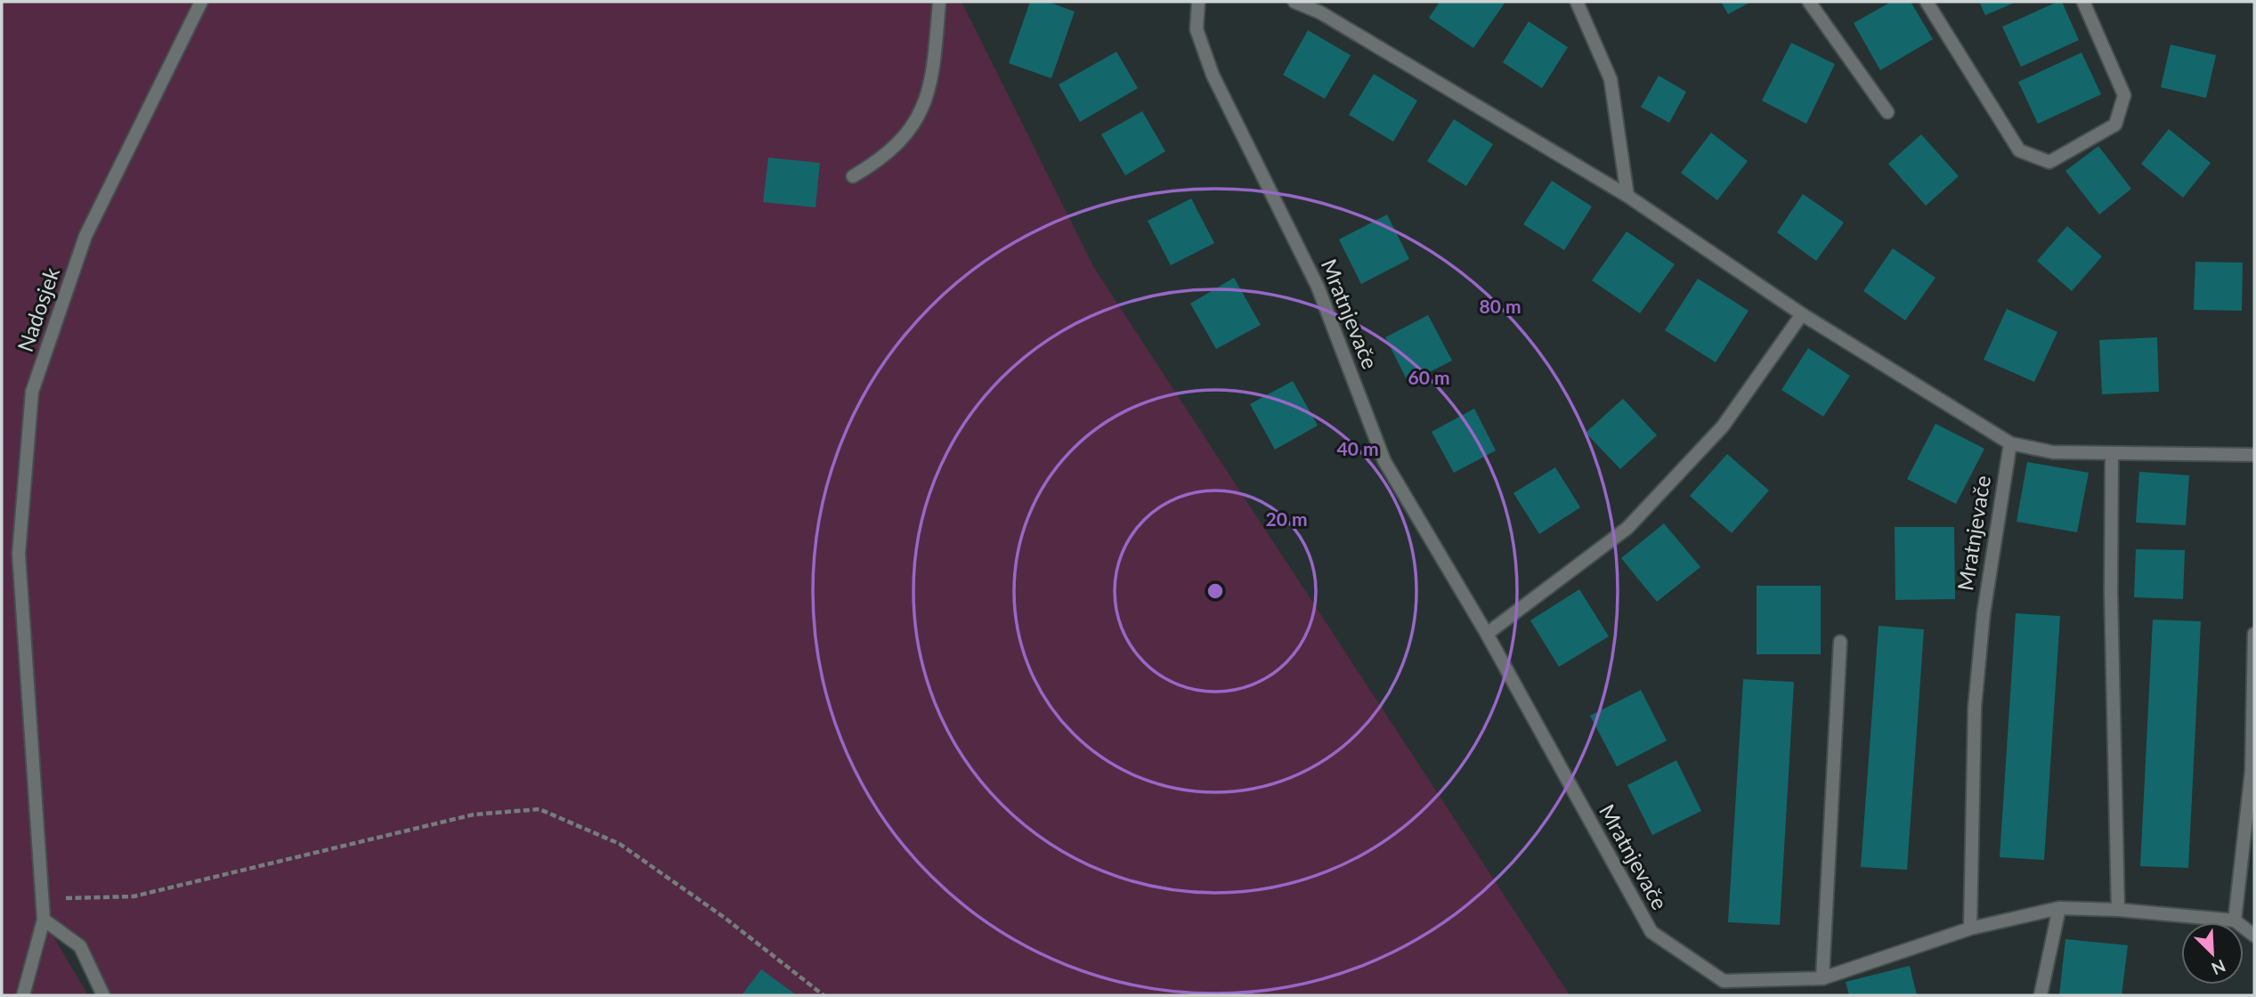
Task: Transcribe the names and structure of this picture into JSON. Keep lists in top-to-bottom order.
{
  "streets": {
    "street": ["Nadosjek", "Mratnjevače"]
  },
  "north": "bottom right",
  "rings": [
    "80 m",
    "60 m",
    "40 m",
    "20 m"
  ]
}
